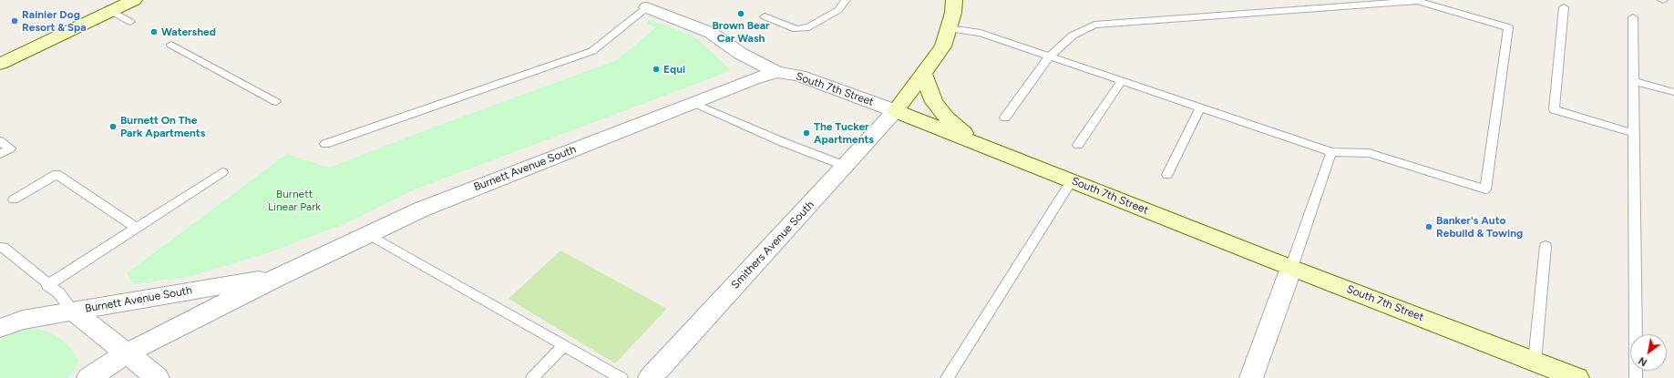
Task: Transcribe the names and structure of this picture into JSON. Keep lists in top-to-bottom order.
{
  "streets": {
    "street": ["South 7th Street", "Burnett Avenue South", "Smithers Avenue South"]
  },
  "crossings": [
    ["South 7th Street", "Burnett Avenue South"],
    ["South 7th Street", "Smithers Avenue South"]
  ],
  "parks": ["Burnett Linear Park"],
  "places": [
    "Brown Bear Car Wash",
    "Rainier Dog Resort & Spa",
    "Watershed",
    "Equi",
    "Burnett On The Park Apartments",
    "The Tucker Apartments",
    "Banker's Auto Rebuild & Towing"
  ],
  "north": "bottom left"
}
